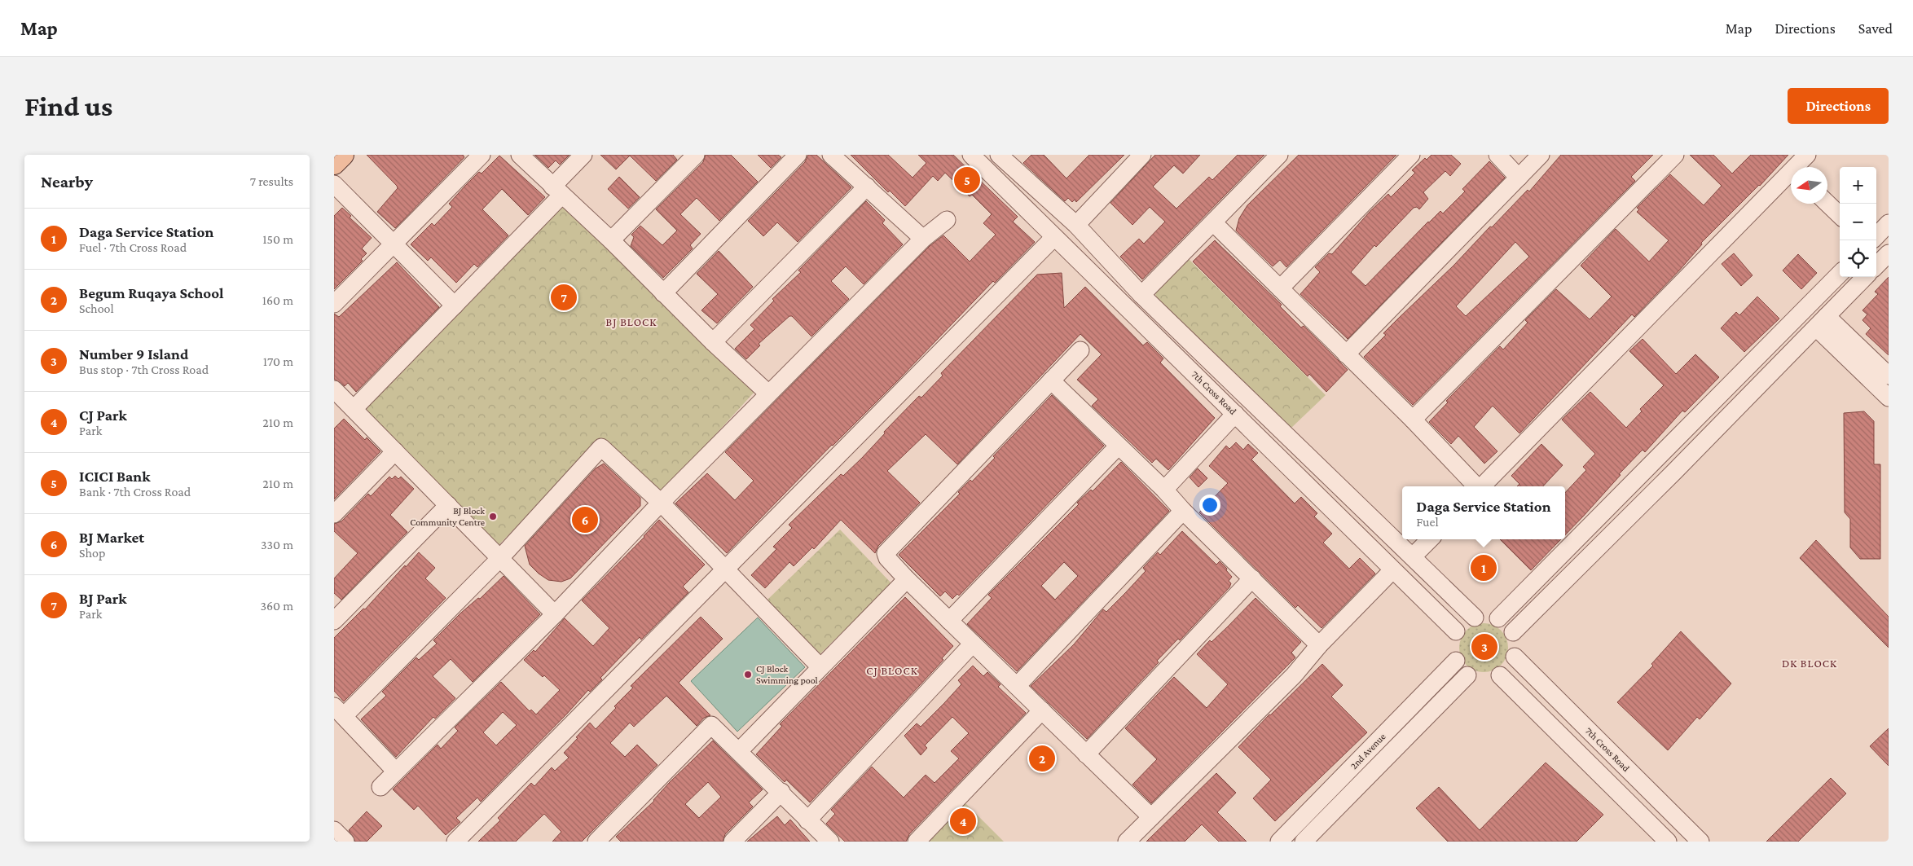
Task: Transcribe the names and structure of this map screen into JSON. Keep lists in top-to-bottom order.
{
  "streets": {
    "street": ["7th Cross Road", "2nd Avenue"]
  },
  "crossings": [
    ["7th Cross Road", "2nd Avenue"]
  ],
  "districts": ["BJ BLOCK", "DK BLOCK", "CJ BLOCK"],
  "places": ["BJ Block Community Centre", "CJ Block Swimming pool"],
  "north": "left",
  "page": {
    "header": "Map",
    "nav": ["Map", "Directions", "Saved"],
    "buttons": "Directions",
    "title": "Find us",
    "heading": ["Nearby", "7 results"],
    "pins": [
      "5",
      "7",
      "6",
      "1",
      "3",
      "2",
      "4"
    ],
    "map_buttons": ["+", "−"],
    "list": [
      {
        "mark": "1",
        "name": "Daga Service Station",
        "note": "Fuel · 7th Cross Road",
        "value": "150 m"
      },
      {
        "mark": "2",
        "name": "Begum Ruqaya School",
        "note": "School",
        "value": "160 m"
      },
      {
        "mark": "3",
        "name": "Number 9 Island",
        "note": "Bus stop · 7th Cross Road",
        "value": "170 m"
      },
      {
        "mark": "4",
        "name": "CJ Park",
        "note": "Park",
        "value": "210 m"
      },
      {
        "mark": "5",
        "name": "ICICI Bank",
        "note": "Bank · 7th Cross Road",
        "value": "210 m"
      },
      {
        "mark": "6",
        "name": "BJ Market",
        "note": "Shop",
        "value": "330 m"
      },
      {
        "mark": "7",
        "name": "BJ Park",
        "note": "Park",
        "value": "360 m"
      }
    ],
    "popup": ["Daga Service Station", "Fuel"]
  }
}
